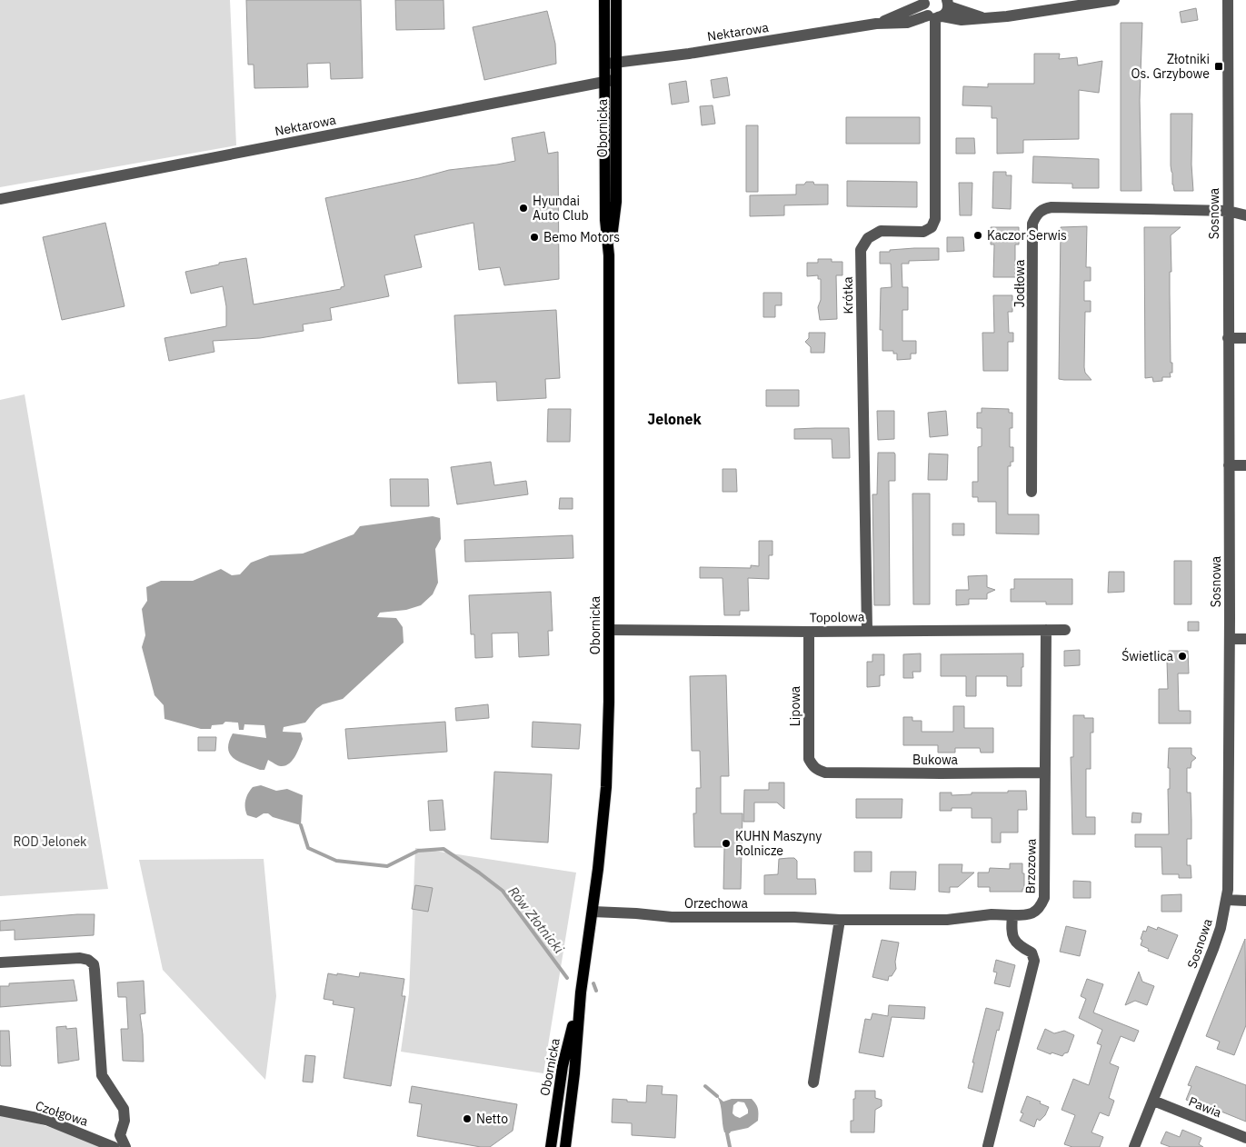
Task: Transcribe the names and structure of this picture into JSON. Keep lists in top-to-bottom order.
{
  "streets": {
    "main road": ["Obornicka"],
    "street": [
      "Nektarowa",
      "Sosnowa",
      "Jodłowa",
      "Krótka",
      "Topolowa",
      "Lipowa",
      "Bukowa",
      "Brzozowa",
      "Orzechowa",
      "Pawia",
      "Czołgowa"
    ]
  },
  "crossings": [
    ["Nektarowa", "Obornicka"],
    ["Nektarowa", "Krótka"],
    ["Obornicka", "Topolowa"],
    ["Obornicka", "Orzechowa"],
    ["Sosnowa", "Jodłowa"],
    ["Sosnowa", "Pawia"],
    ["Krótka", "Topolowa"],
    ["Topolowa", "Lipowa"],
    ["Topolowa", "Brzozowa"],
    ["Lipowa", "Bukowa"],
    ["Bukowa", "Brzozowa"],
    ["Brzozowa", "Orzechowa"]
  ],
  "districts": ["Jelonek"],
  "water": ["Rów Złotnicki"],
  "parks": ["ROD Jelonek"],
  "places": {
    "transit": ["Złotniki Os. Grzybowe"],
    "other": [
      "Hyundai Auto Club",
      "Kaczor Serwis",
      "Bemo Motors",
      "Świetlica",
      "KUHN Maszyny Rolnicze",
      "Netto"
    ]
  }
}
